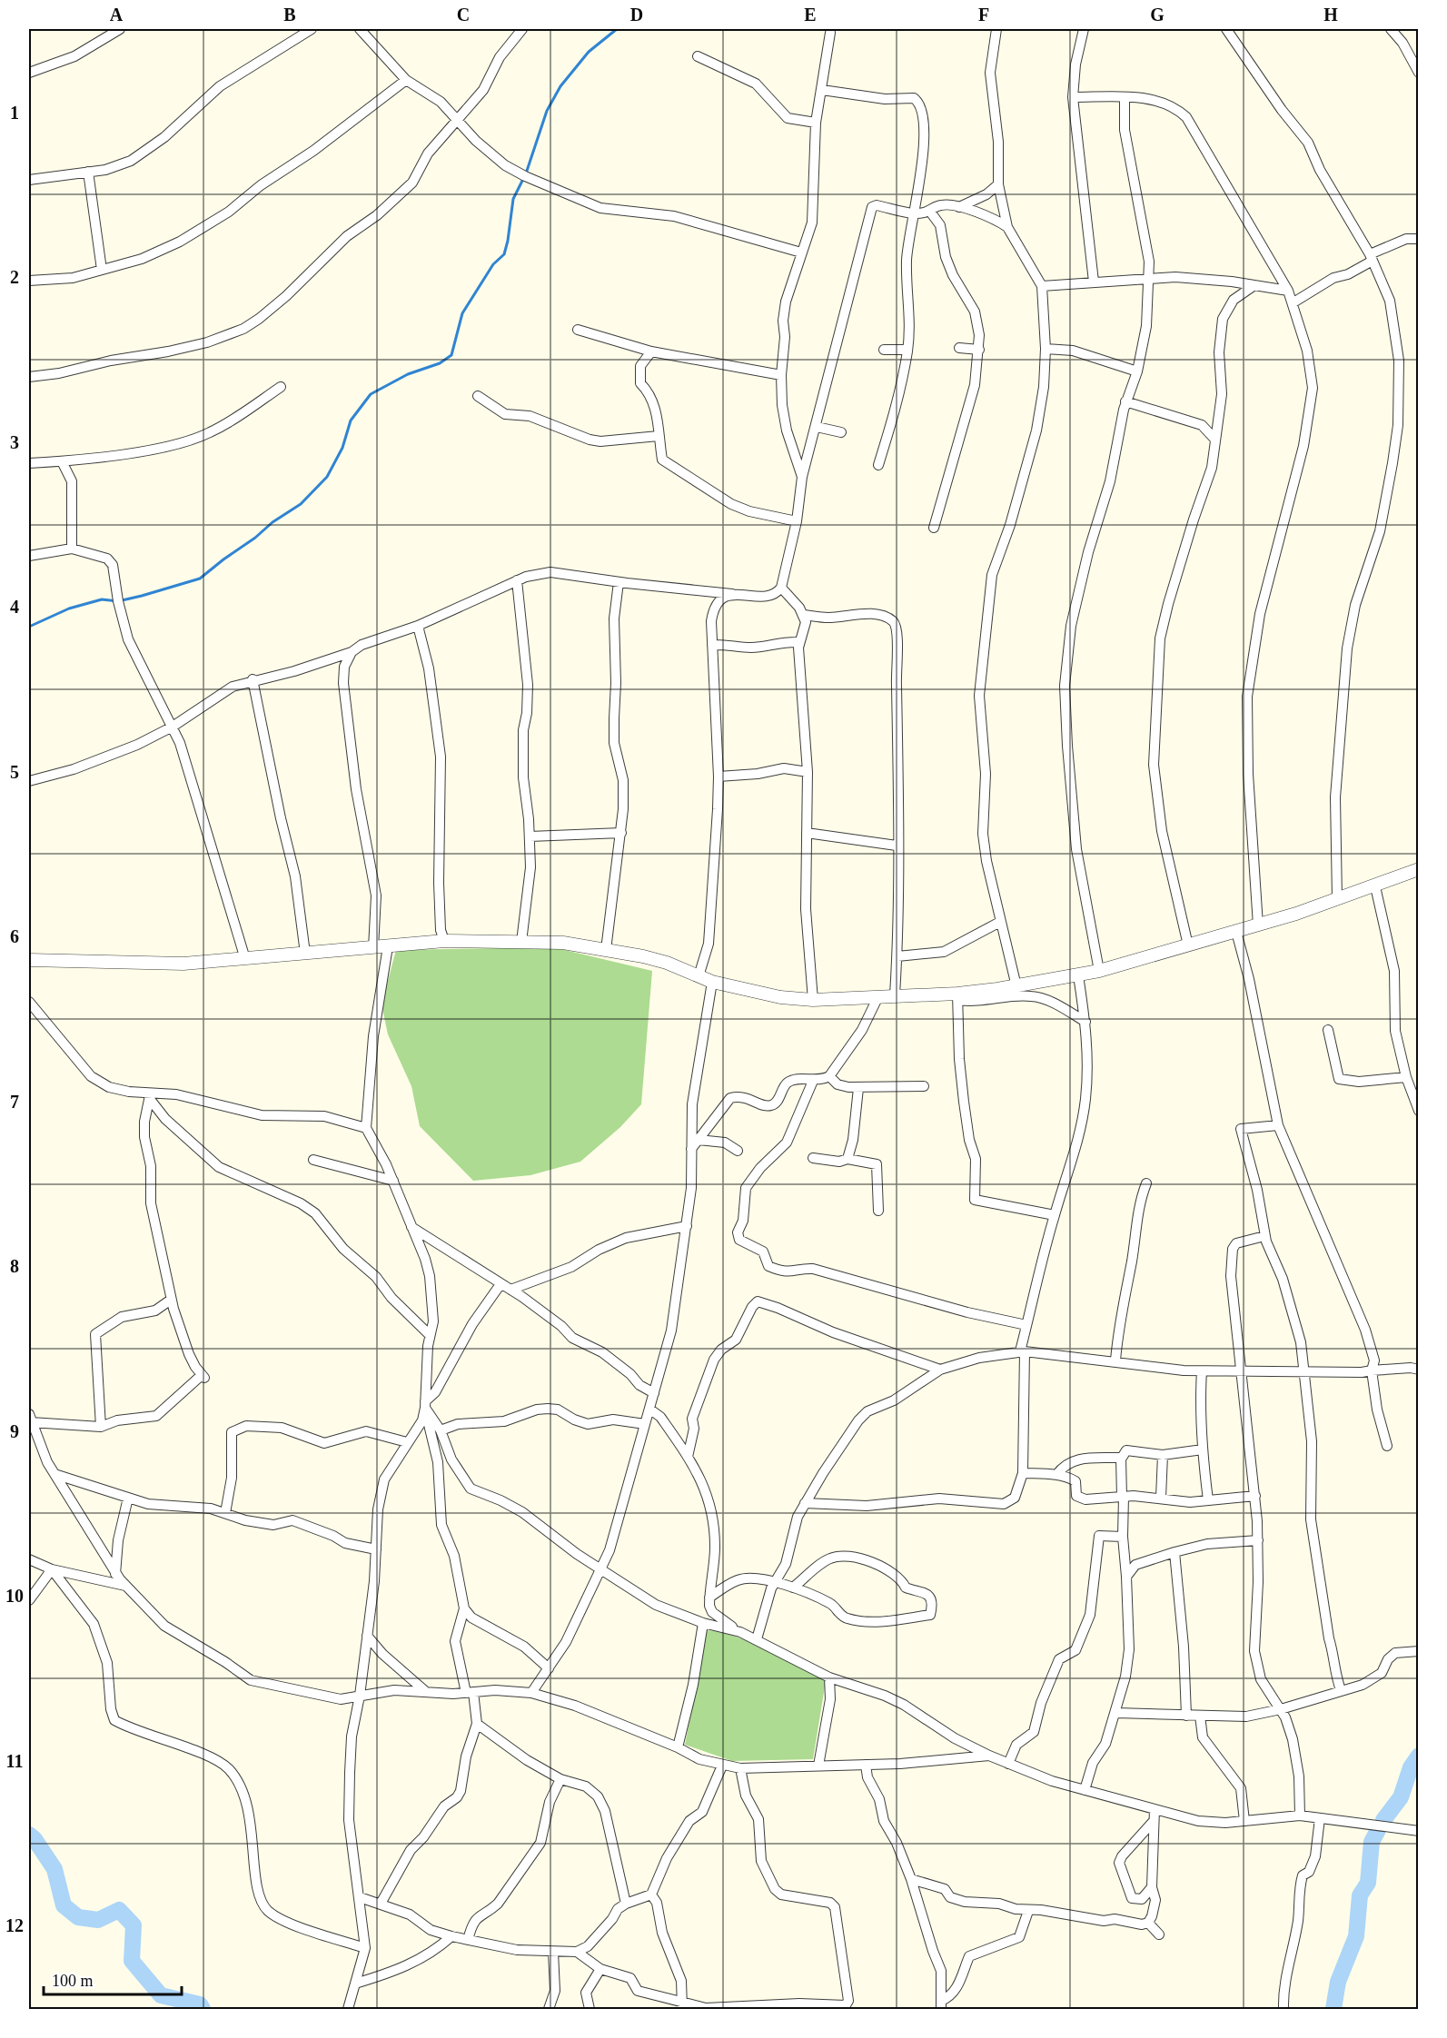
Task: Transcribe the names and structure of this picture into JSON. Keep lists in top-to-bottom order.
{
  "scale_bar": "100 m",
  "grid": {
    "columns": [
      "A",
      "B",
      "C",
      "D",
      "E",
      "F",
      "G",
      "H"
    ],
    "rows": [
      "1",
      "2",
      "3",
      "4",
      "5",
      "6",
      "7",
      "8",
      "9",
      "10",
      "11",
      "12"
    ]
  }
}
